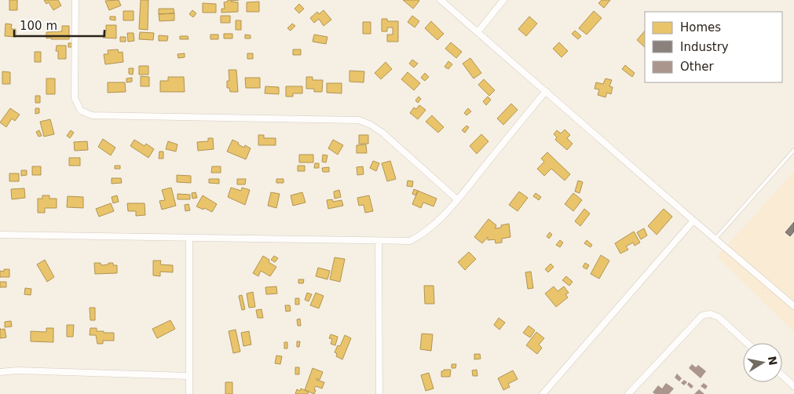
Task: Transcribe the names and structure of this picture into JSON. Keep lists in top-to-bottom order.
{
  "legend": ["Homes", "Industry", "Other"],
  "scale_bar": "100 m",
  "north": "right"
}
